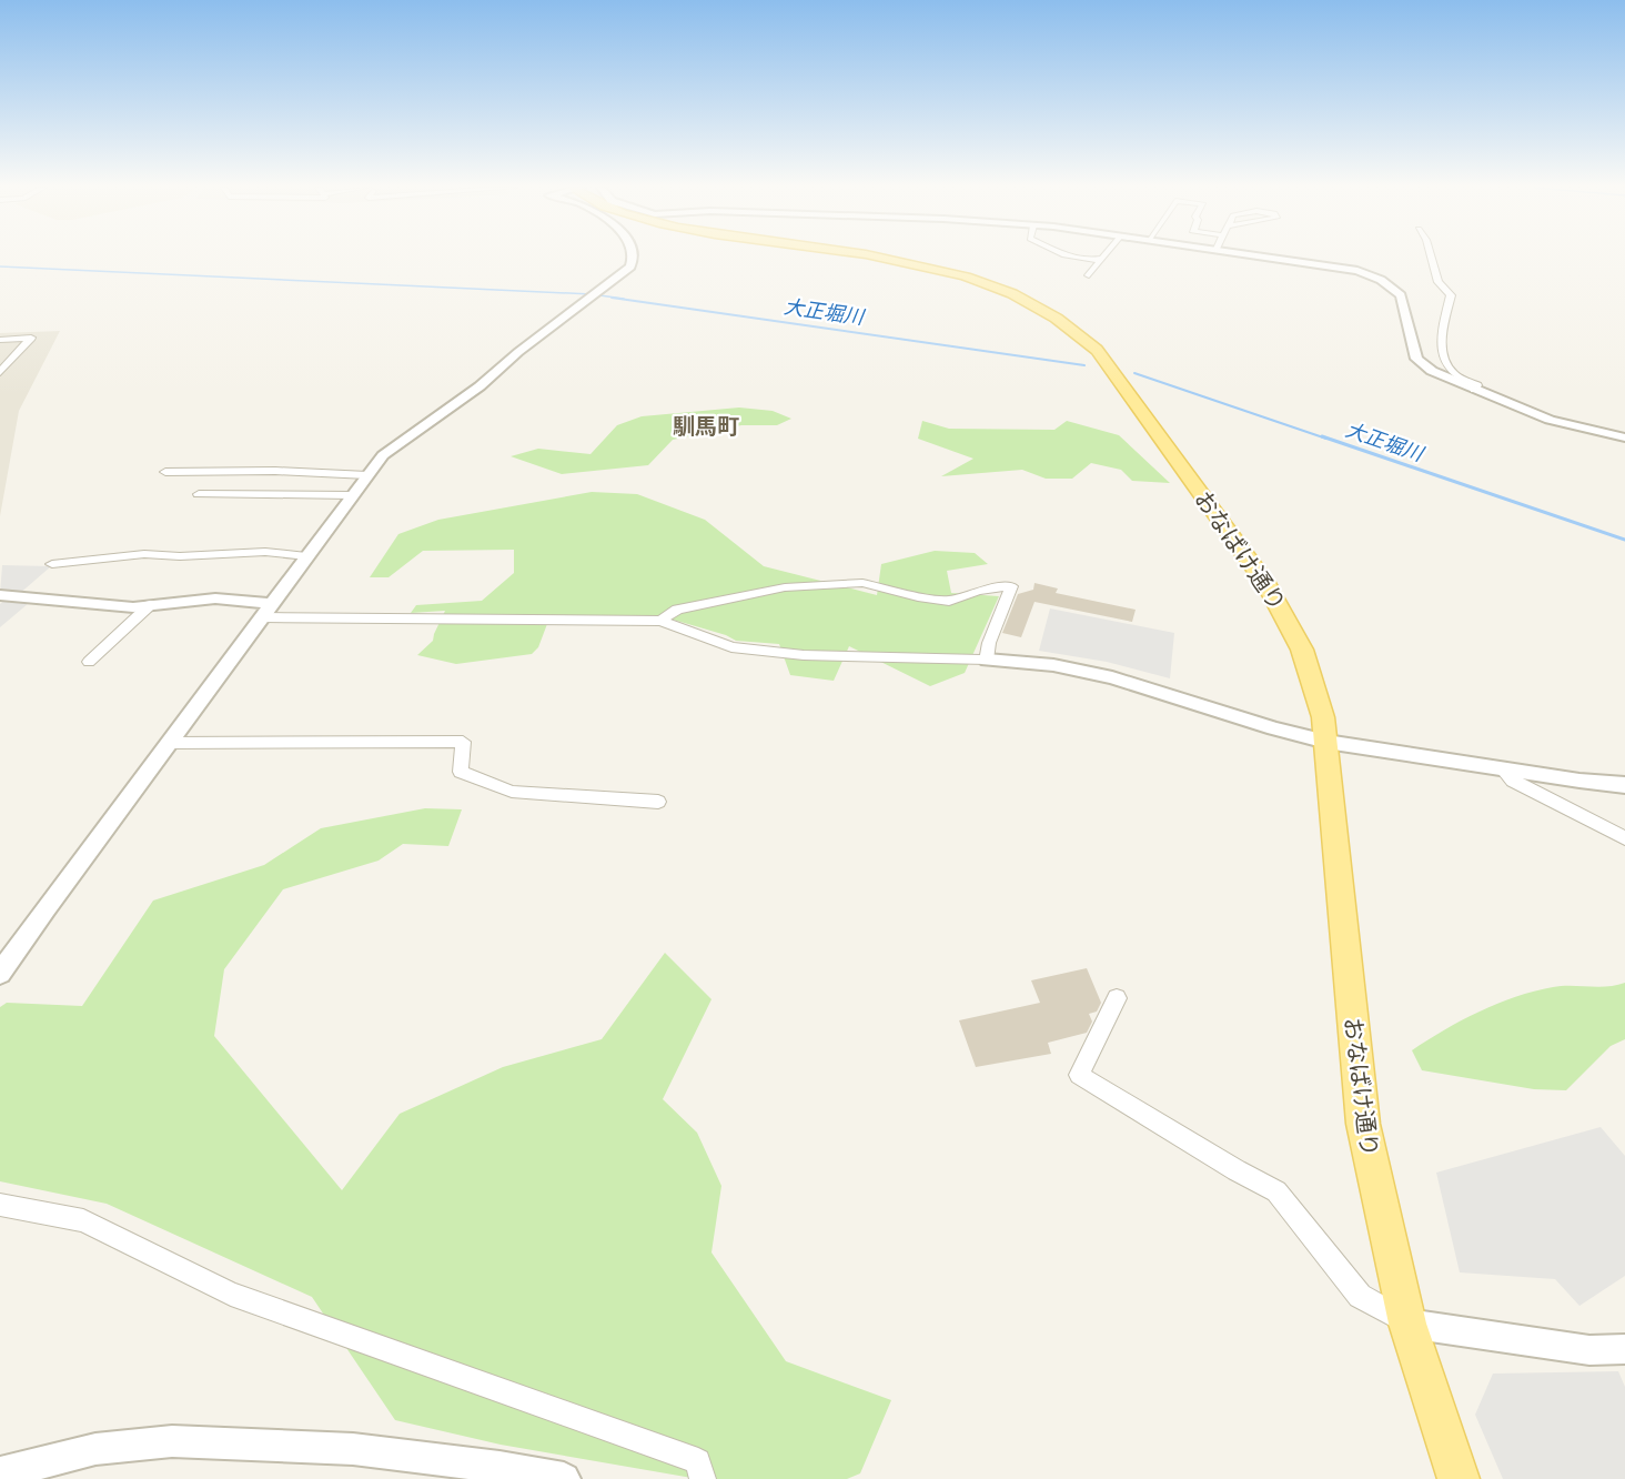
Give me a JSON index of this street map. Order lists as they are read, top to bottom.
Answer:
{
  "streets": {
    "main road": ["おなばけ通り"]
  },
  "districts": ["馴馬町"],
  "water": ["大正堀川"]
}
